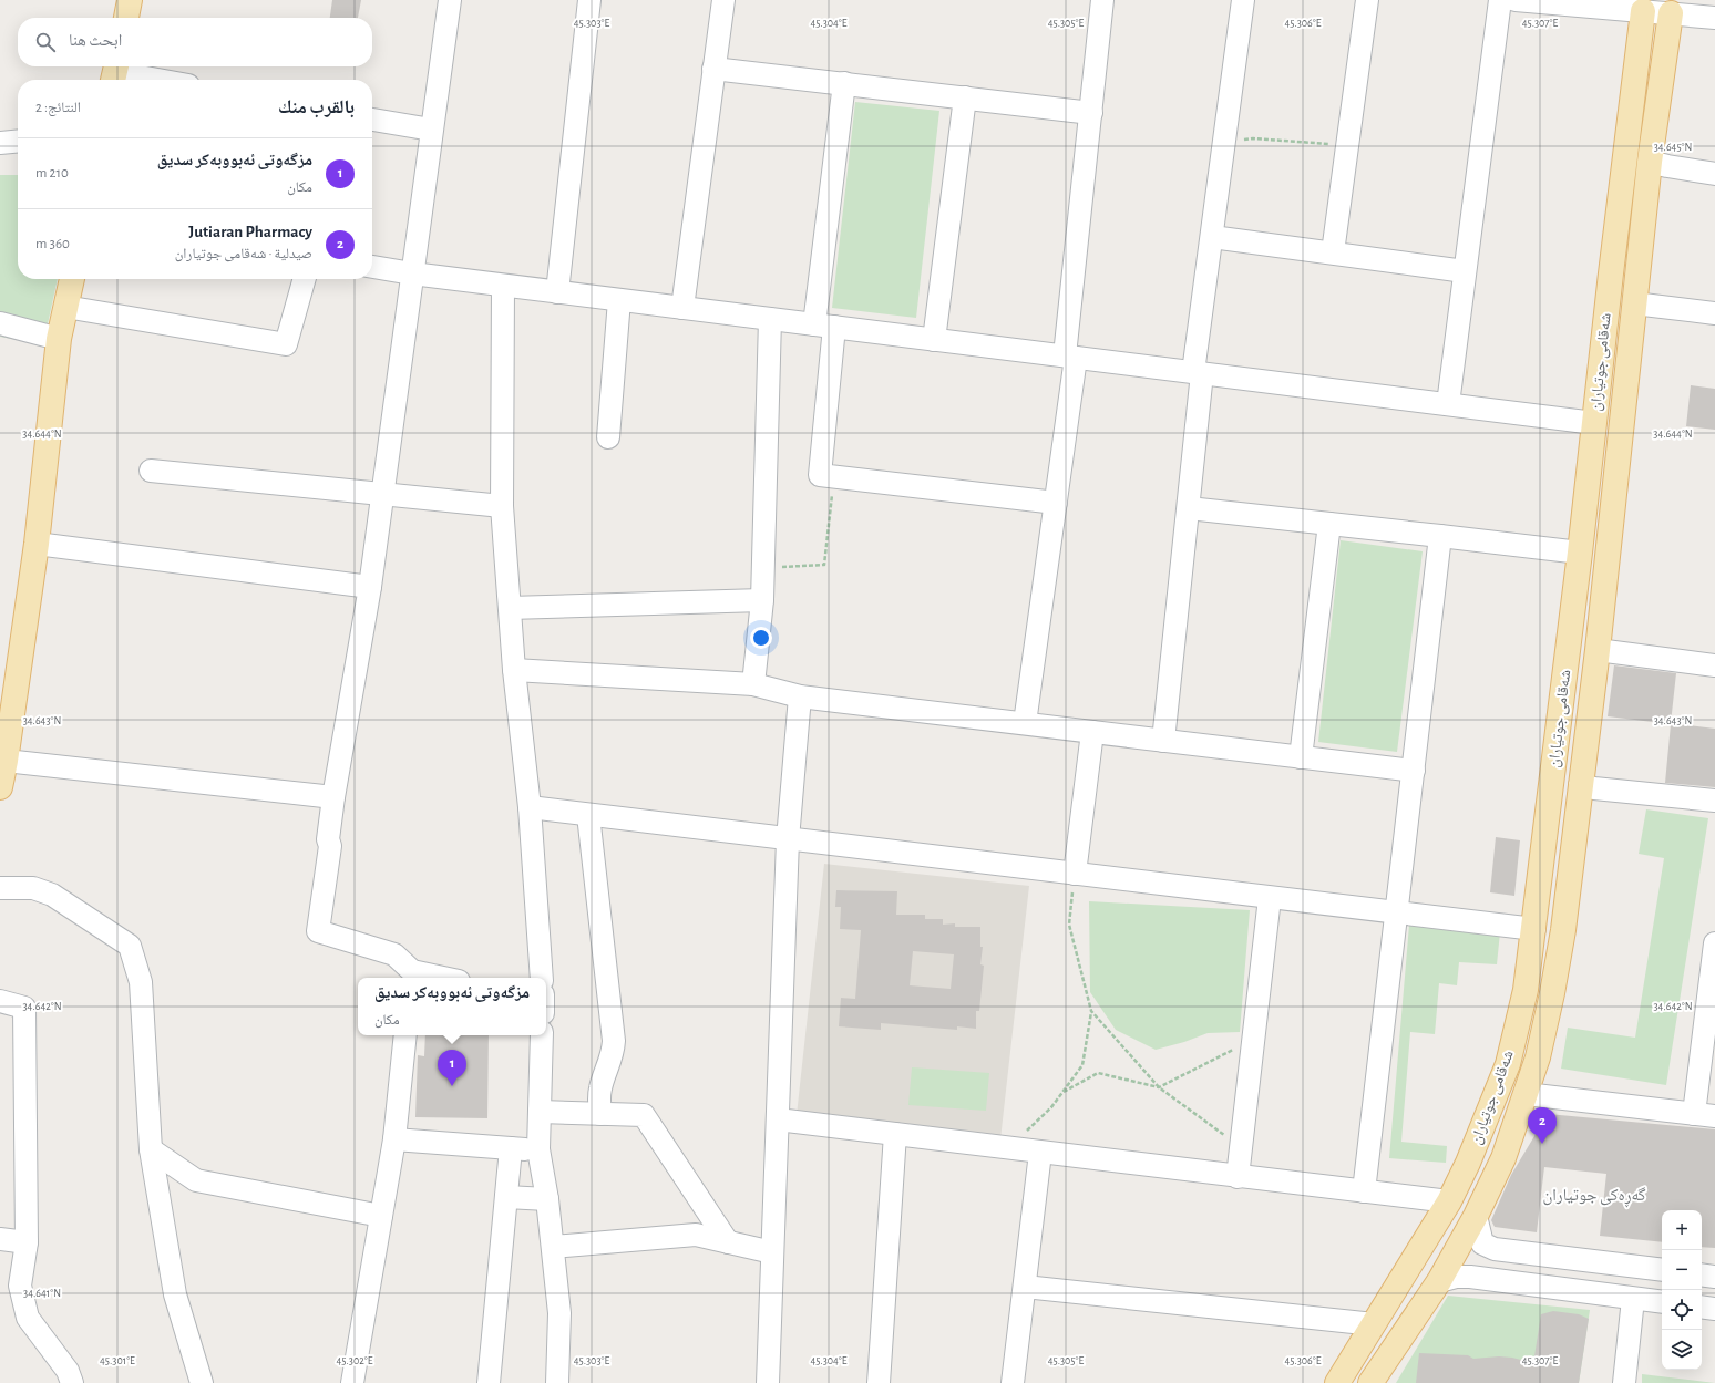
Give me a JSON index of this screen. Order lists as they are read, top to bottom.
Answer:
{
  "streets": {
    "main road": ["شەقامی جوتیاران"]
  },
  "districts": ["گەڕەکی جوتیاران"],
  "page": {
    "search": "ابحث هنا",
    "heading": ["بالقرب منك", "النتائج: 2"],
    "list": [
      {
        "mark": "1",
        "name": "مزگەوتی ئەبووبەکر سدیق",
        "note": "مكان",
        "value": "210 m"
      },
      {
        "mark": "2",
        "name": "Jutiaran Pharmacy",
        "note": "صيدلية · شەقامی جوتیاران",
        "value": "360 m"
      }
    ],
    "popup": ["مزگەوتی ئەبووبەکر سدیق", "مكان"],
    "pins": ["1", "2"],
    "map_buttons": ["+", "−"]
  },
  "coordinates": [
    "45.303°E",
    "45.304°E",
    "45.305°E",
    "45.306°E",
    "45.307°E",
    "34.645°N",
    "34.644°N",
    "34.643°N",
    "34.642°N",
    "34.641°N",
    "45.301°E",
    "45.302°E"
  ]
}
